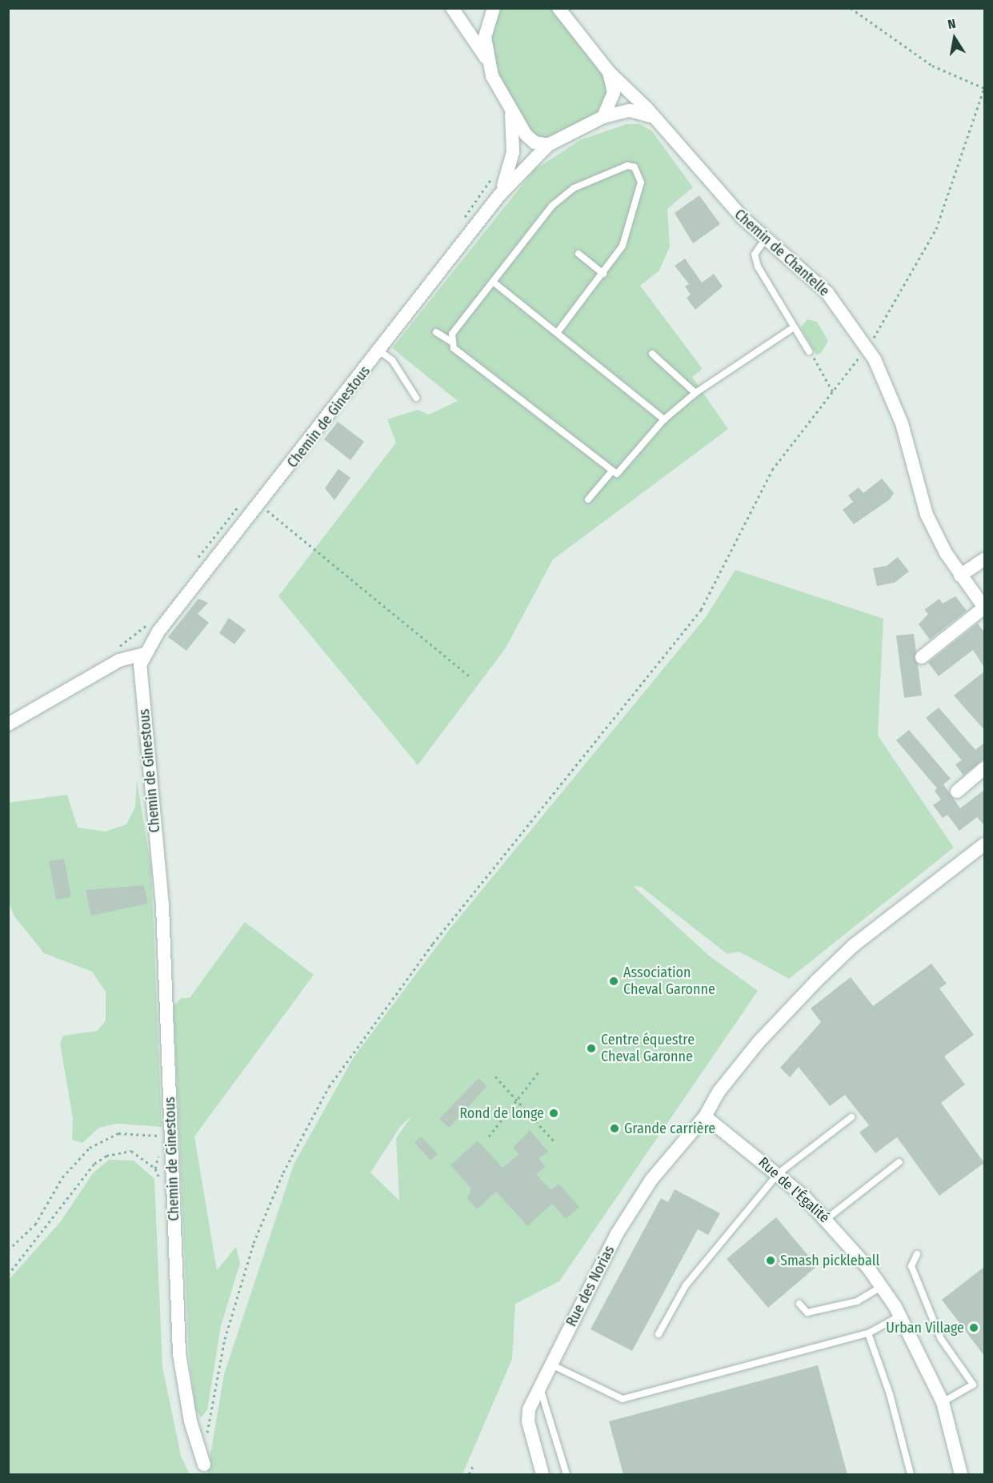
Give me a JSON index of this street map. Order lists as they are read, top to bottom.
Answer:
{
  "streets": {
    "street": [
      "Chemin de Chantelle",
      "Chemin de Ginestous",
      "Rue de l'Égalité",
      "Rue des Norias"
    ]
  },
  "crossings": [
    ["Rue de l'Égalité", "Rue des Norias"]
  ],
  "places": [
    "Association Cheval Garonne",
    "Centre équestre Cheval Garonne",
    "Rond de longe",
    "Grande carrière",
    "Smash pickleball",
    "Urban Village"
  ],
  "north": "top"
}
